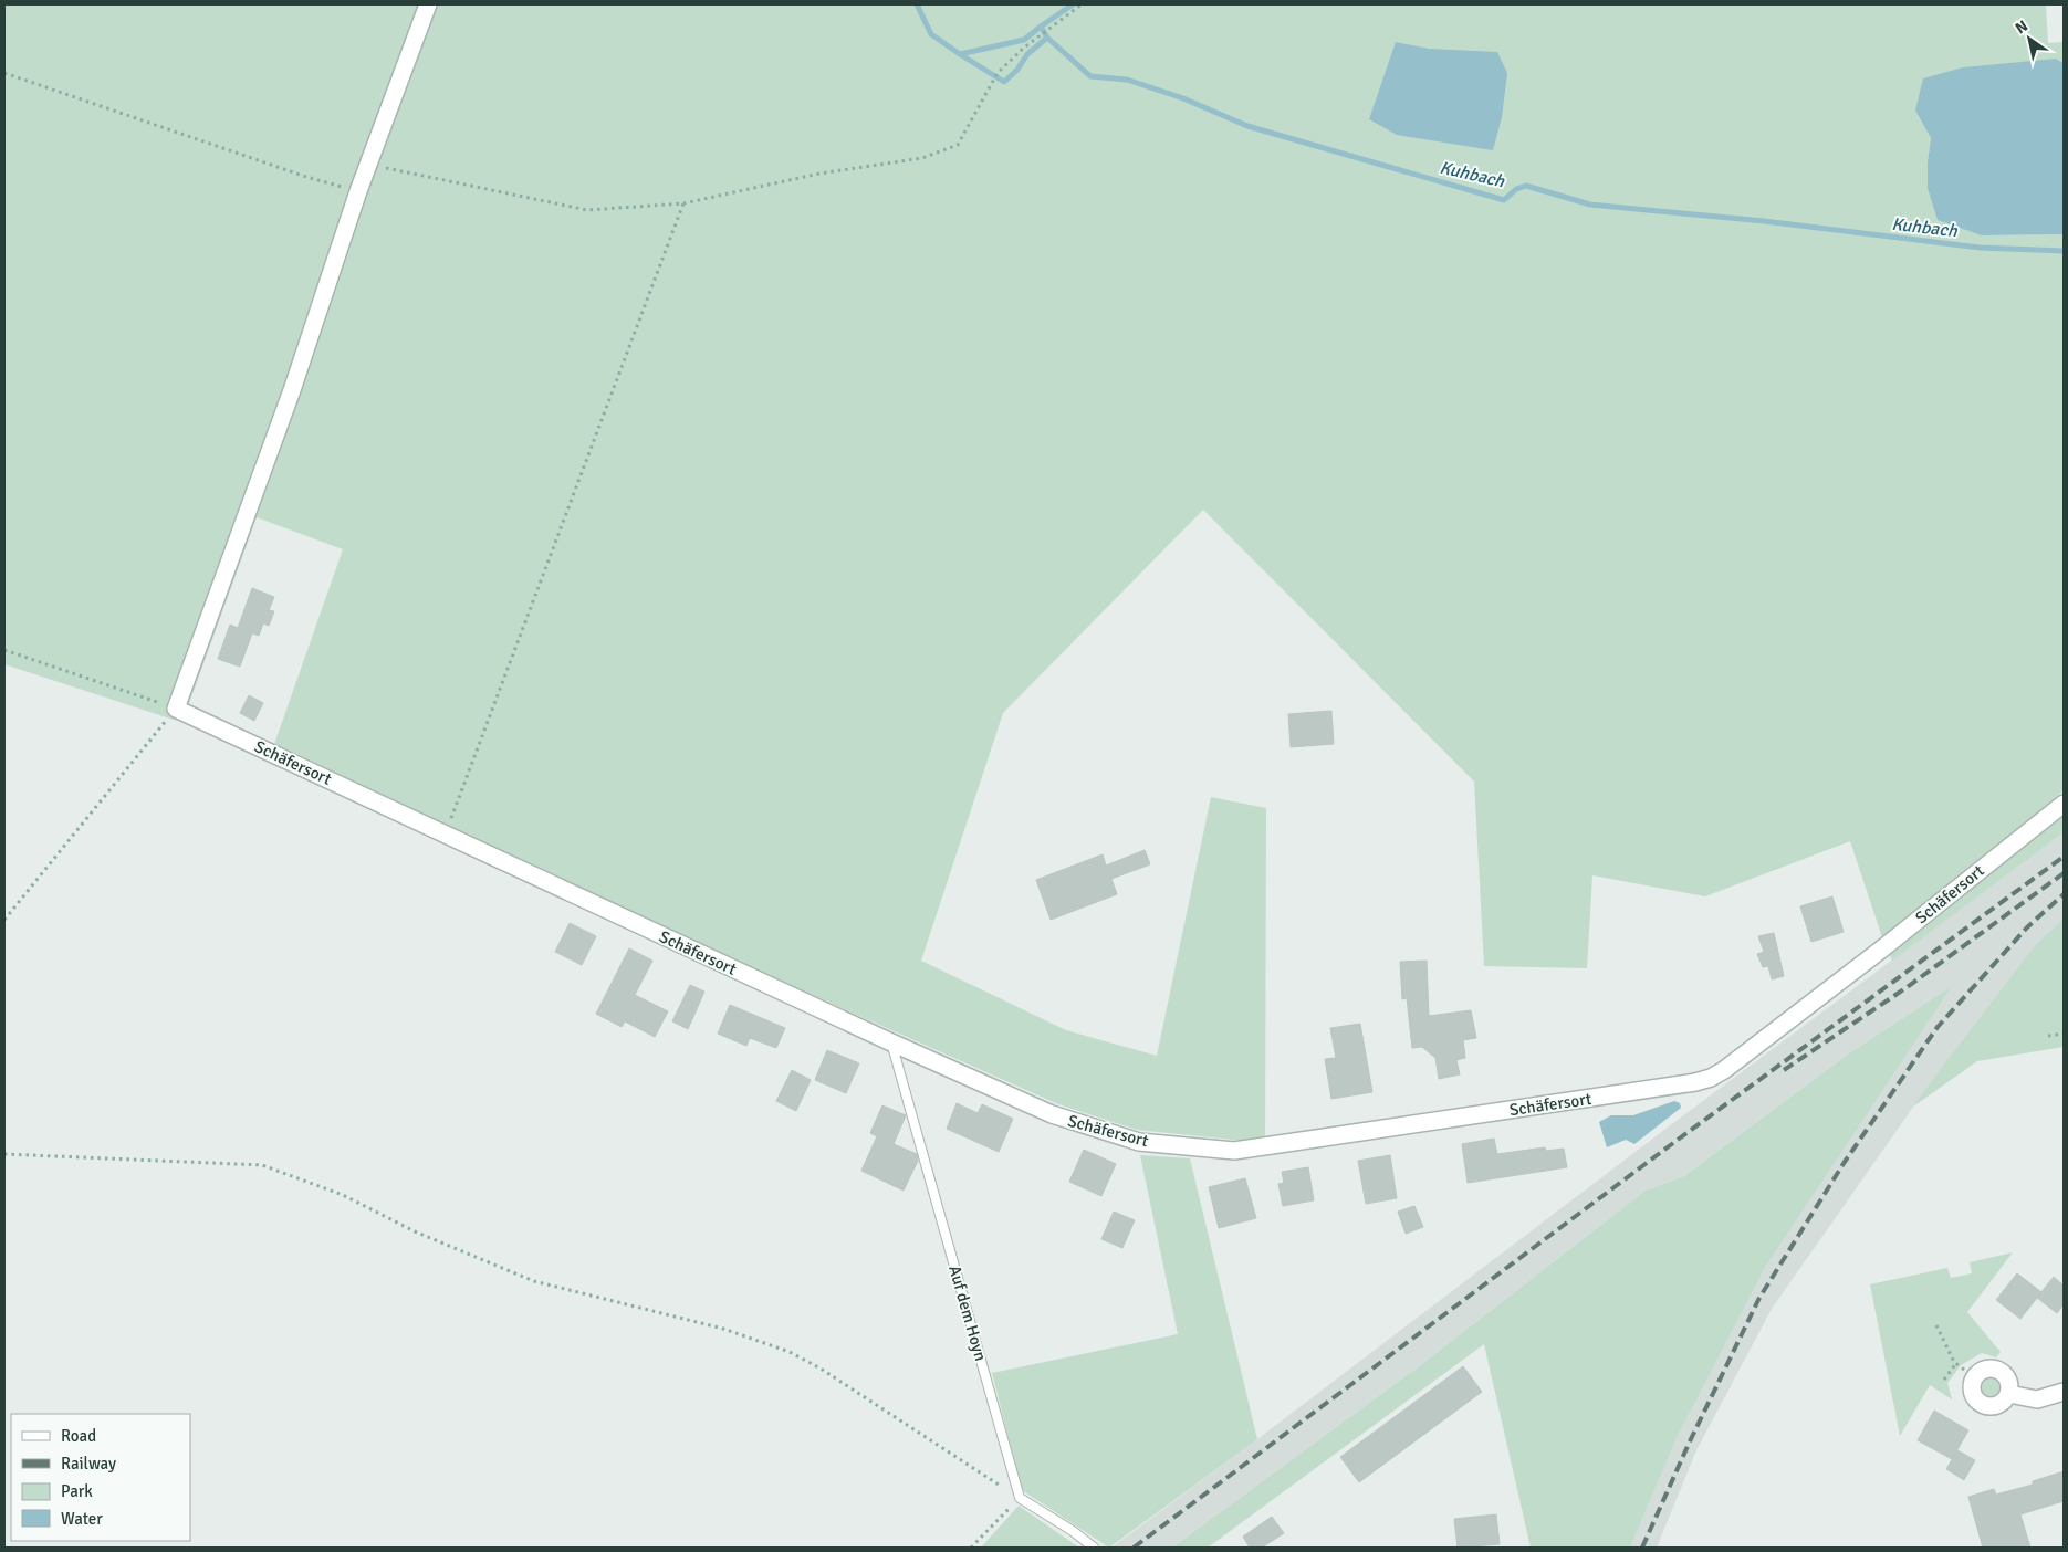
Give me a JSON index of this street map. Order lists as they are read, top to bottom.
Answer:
{
  "streets": {
    "street": ["Schäfersort"],
    "lane": ["Auf dem Hoyn"]
  },
  "crossings": [
    ["Schäfersort", "Auf dem Hoyn"]
  ],
  "water": ["Kuhbach"],
  "legend": [
    "Road",
    "Railway",
    "Park",
    "Water"
  ],
  "north": "top left"
}
